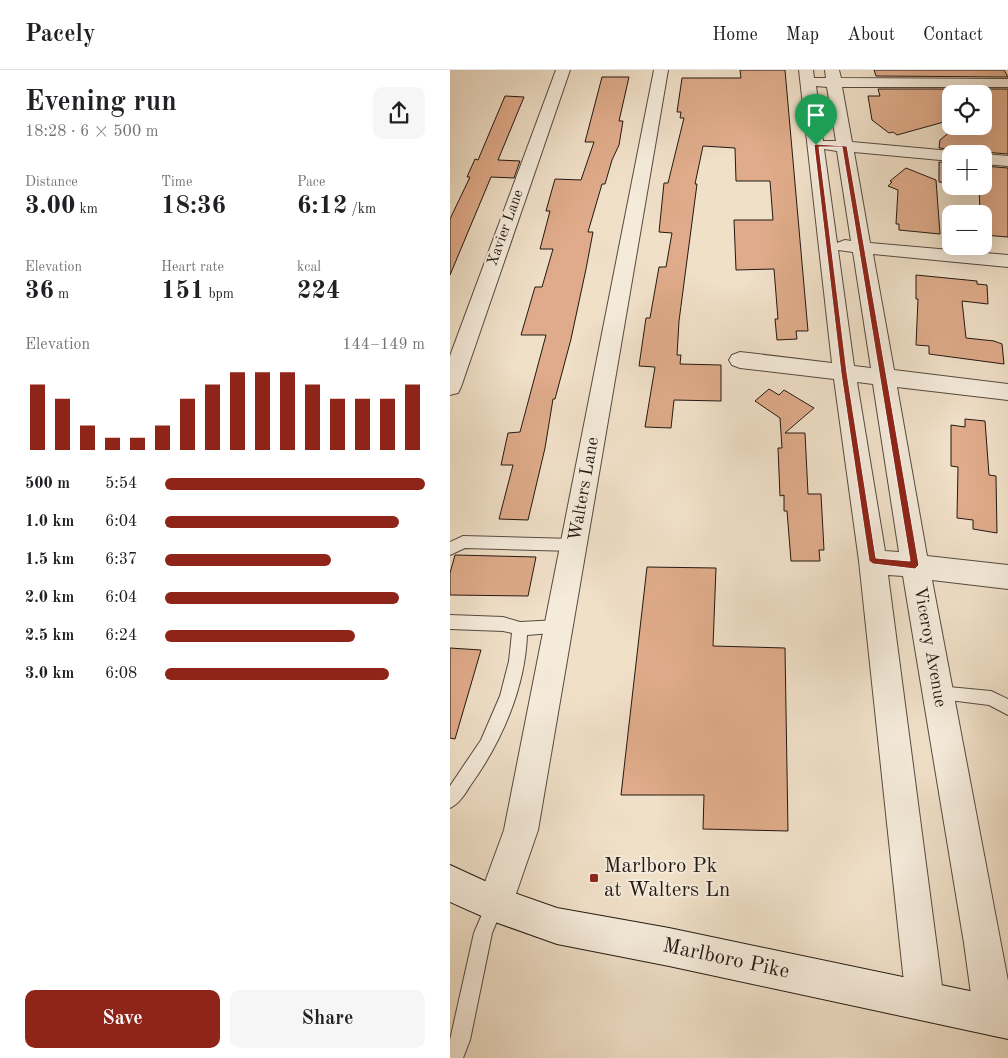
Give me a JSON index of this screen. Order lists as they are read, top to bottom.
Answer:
{
  "streets": {
    "street": [
      "Xavier Lane",
      "Walters Lane",
      "Viceroy Avenue",
      "Marlboro Pike"
    ]
  },
  "crossings": [
    ["Walters Lane", "Marlboro Pike"],
    ["Viceroy Avenue", "Marlboro Pike"]
  ],
  "places": {
    "transit": ["Marlboro Pk at Walters Ln"]
  },
  "page": {
    "header": "Pacely",
    "nav": [
      "Home",
      "Map",
      "About",
      "Contact"
    ],
    "heading": ["Evening run", "18:28 · 6 × 500 m"],
    "map_buttons": ["+", "−"],
    "stats": [
      ["Distance", "3.00 km"],
      ["Time", "18:36"],
      ["Pace", "6:12 /km"],
      ["Elevation", "36 m"],
      ["Heart rate", "151 bpm"],
      ["kcal", "224"]
    ],
    "chart": ["Elevation", "144–149 m"],
    "list": [
      {
        "name": "500 m",
        "note": "5:54"
      },
      {
        "name": "1.0 km",
        "note": "6:04"
      },
      {
        "name": "1.5 km",
        "note": "6:37"
      },
      {
        "name": "2.0 km",
        "note": "6:04"
      },
      {
        "name": "2.5 km",
        "note": "6:24"
      },
      {
        "name": "3.0 km",
        "note": "6:08"
      }
    ],
    "buttons": ["Save", "Share"]
  }
}
